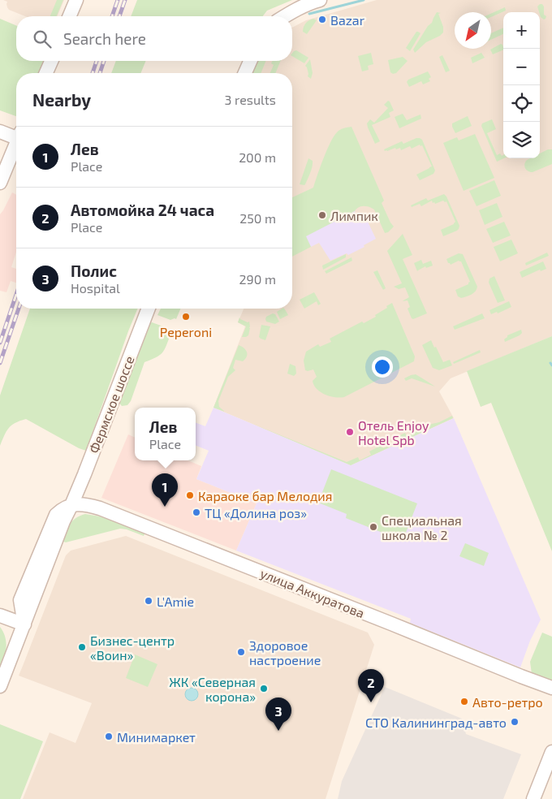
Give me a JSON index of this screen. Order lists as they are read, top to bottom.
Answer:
{
  "streets": {
    "street": ["Фермское шоссе", "улица Аккуратова"]
  },
  "crossings": [
    ["Фермское шоссе", "улица Аккуратова"]
  ],
  "places": [
    "Bazar",
    "Лимпик",
    "Peperoni",
    "Отель Enjoy Hotel Spb",
    "Караоке бар Мелодия",
    "ТЦ «Долина роз»",
    "Специальная школа № 2",
    "L'Amie",
    "Бизнес-центр «Воин»",
    "Здоровое настроение",
    "ЖК «Северная корона»",
    "Авто-ретро",
    "СТО Калининград-авто",
    "Минимаркет"
  ],
  "north": "bottom left",
  "page": {
    "map_buttons": ["+", "−"],
    "search": "Search here",
    "heading": ["Nearby", "3 results"],
    "list": [
      {
        "mark": "1",
        "name": "Лев",
        "note": "Place",
        "value": "200 m"
      },
      {
        "mark": "2",
        "name": "Автомойка 24 часа",
        "note": "Place",
        "value": "250 m"
      },
      {
        "mark": "3",
        "name": "Полис",
        "note": "Hospital",
        "value": "290 m"
      }
    ],
    "popup": ["Лев", "Place"],
    "pins": ["1", "2", "3"]
  }
}
